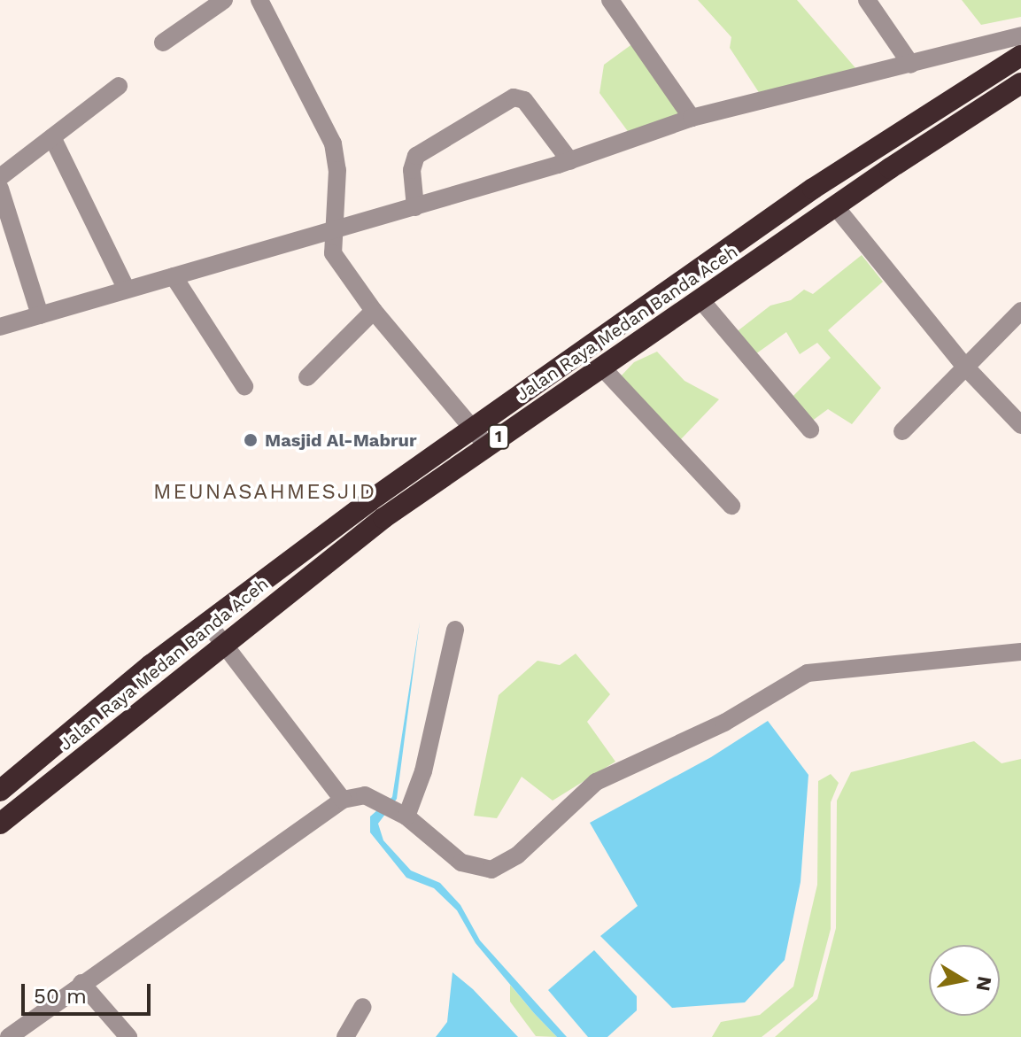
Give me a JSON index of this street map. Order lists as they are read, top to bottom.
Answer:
{
  "streets": {
    "highway": ["Jalan Raya Medan Banda Aceh", "1"]
  },
  "districts": ["MEUNASAHMESJID"],
  "places": ["Masjid Al-Mabrur"],
  "scale_bar": "50 m",
  "north": "right"
}
